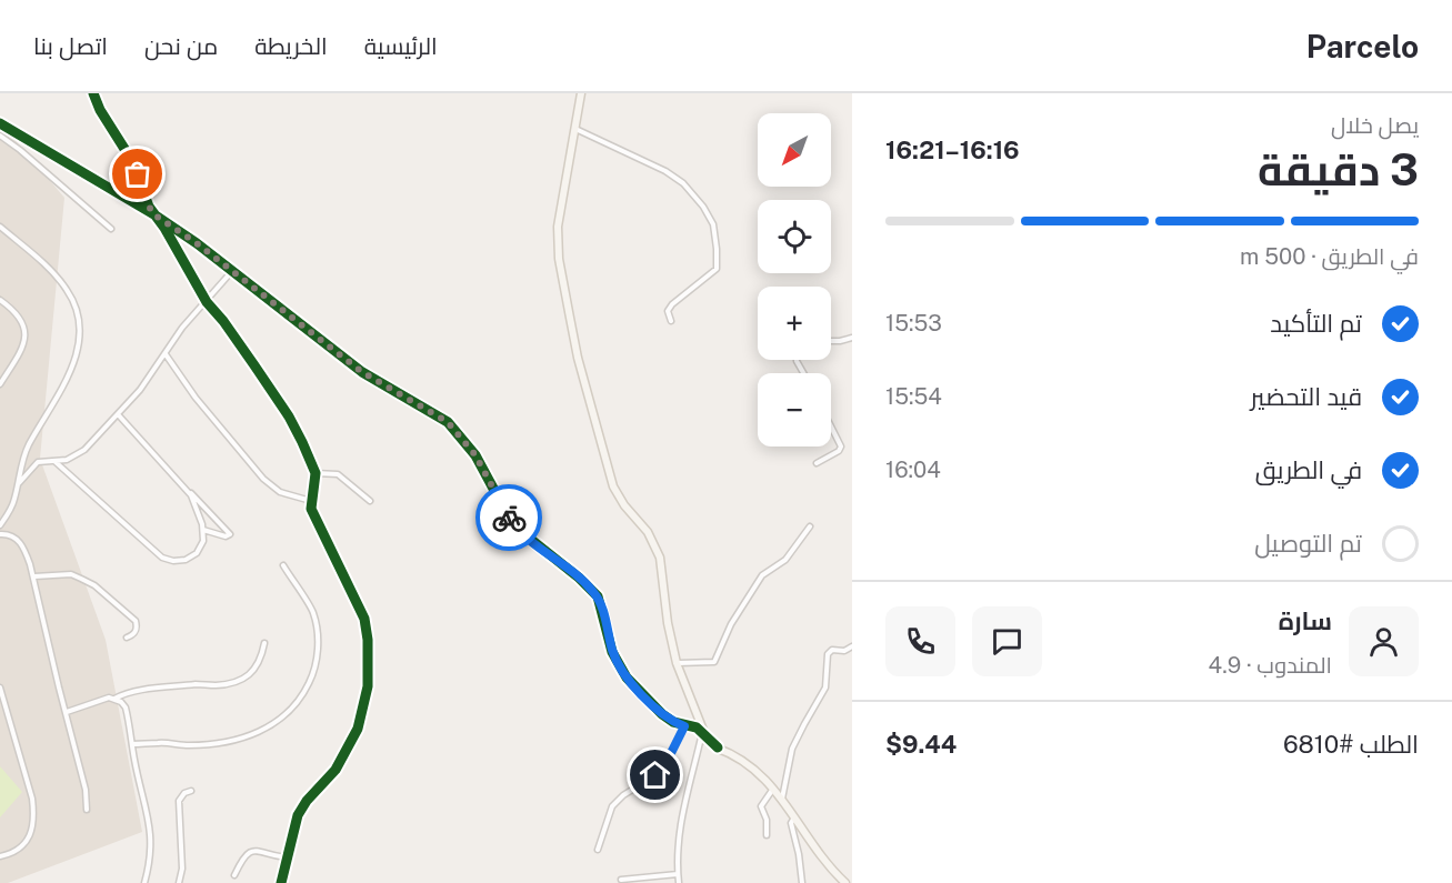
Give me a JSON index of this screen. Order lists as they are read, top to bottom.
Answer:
{
  "north": "bottom left",
  "page": {
    "header": "Parcelo",
    "nav": [
      "الرئيسية",
      "الخريطة",
      "من نحن",
      "اتصل بنا"
    ],
    "heading": ["3 دقيقة", "يصل خلال", "16:16–16:21"],
    "panel": [
      "سارة",
      "المندوب · 4.9",
      "الطلب #6810",
      "$9.44"
    ],
    "map_buttons": ["+", "−"],
    "bar": "في الطريق · 500 m",
    "list": [
      ["تم التأكيد", "15:53"],
      ["قيد التحضير", "15:54"],
      ["في الطريق", "16:04"],
      "تم التوصيل"
    ]
  }
}
